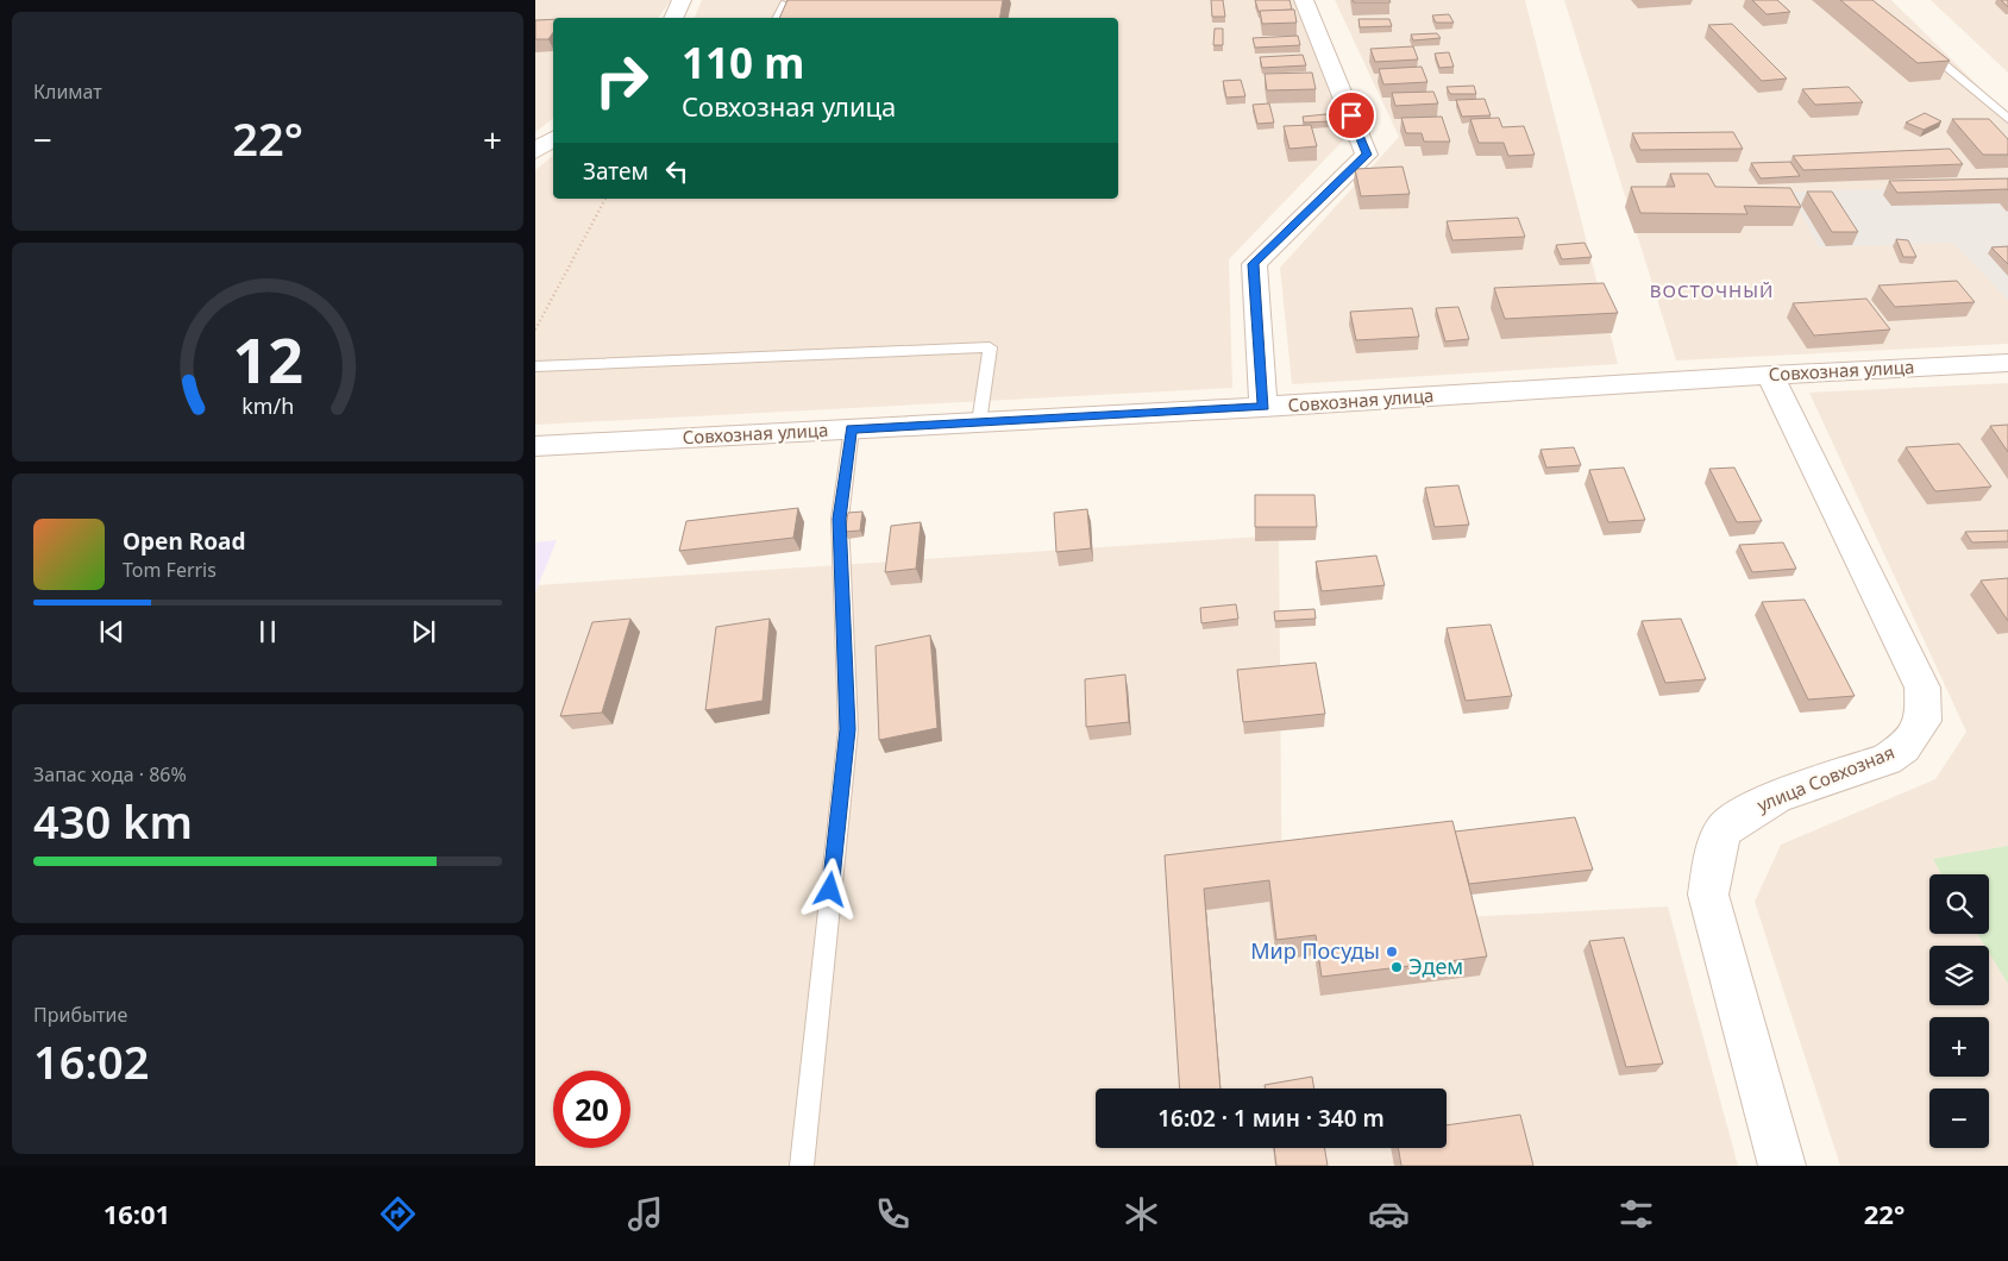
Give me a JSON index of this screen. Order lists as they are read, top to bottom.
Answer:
{
  "streets": {
    "street": ["Совхозная улица", "улица Совхозная"]
  },
  "crossings": [
    ["Совхозная улица", "улица Совхозная"]
  ],
  "districts": ["ВОСТОЧНЫЙ"],
  "places": ["Мир Посуды", "Эдем"],
  "page": {
    "tile": [
      "Климат",
      ["Запас хода · 86%", "430 km"],
      ["Прибытие", "16:02"]
    ],
    "turn": ["110 m", "Совхозная улица"],
    "heat": ["−", "22°", "+"],
    "then": "Затем",
    "song": ["Open Road", "Tom Ferris"],
    "map_buttons": ["+", "−"],
    "limit": "20",
    "trip": "16:02 · 1 мин · 340 m",
    "tabs": ["16:01", "22°"],
    "gauge": ["12", "km/h"]
  }
}
